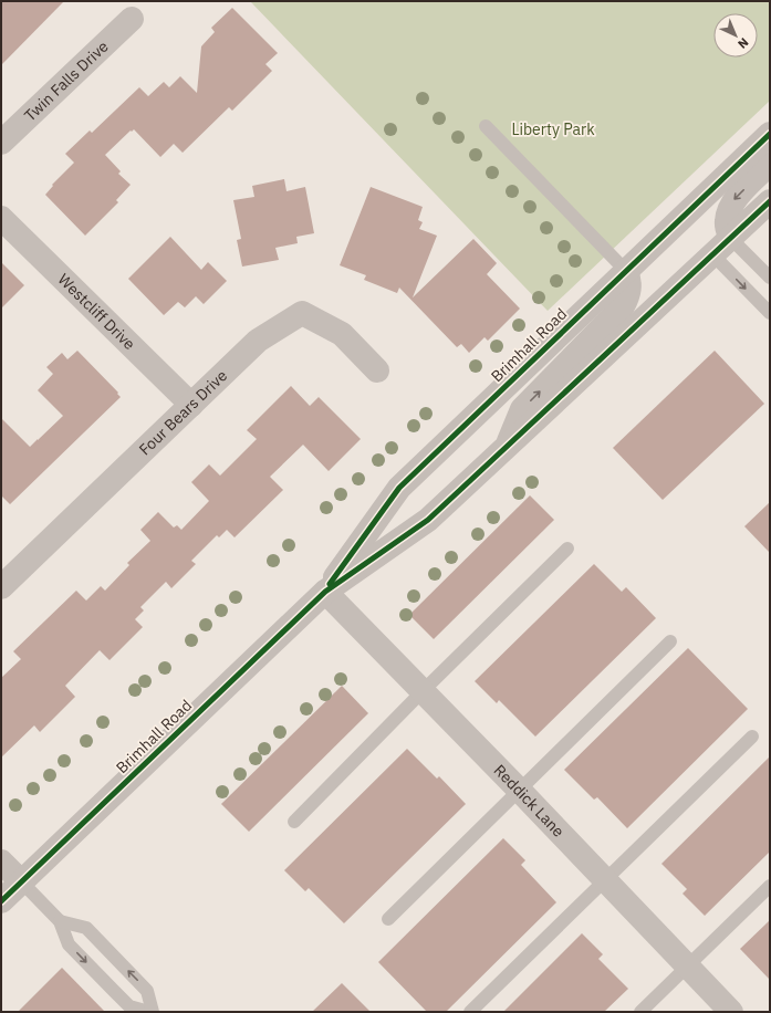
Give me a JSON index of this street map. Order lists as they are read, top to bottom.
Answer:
{
  "streets": {
    "street": [
      "Twin Falls Drive",
      "Westcliff Drive",
      "Brimhall Road",
      "Four Bears Drive",
      "Reddick Lane"
    ]
  },
  "crossings": [
    ["Westcliff Drive", "Four Bears Drive"],
    ["Brimhall Road", "Reddick Lane"]
  ],
  "parks": ["Liberty Park"],
  "north": "bottom right"
}
